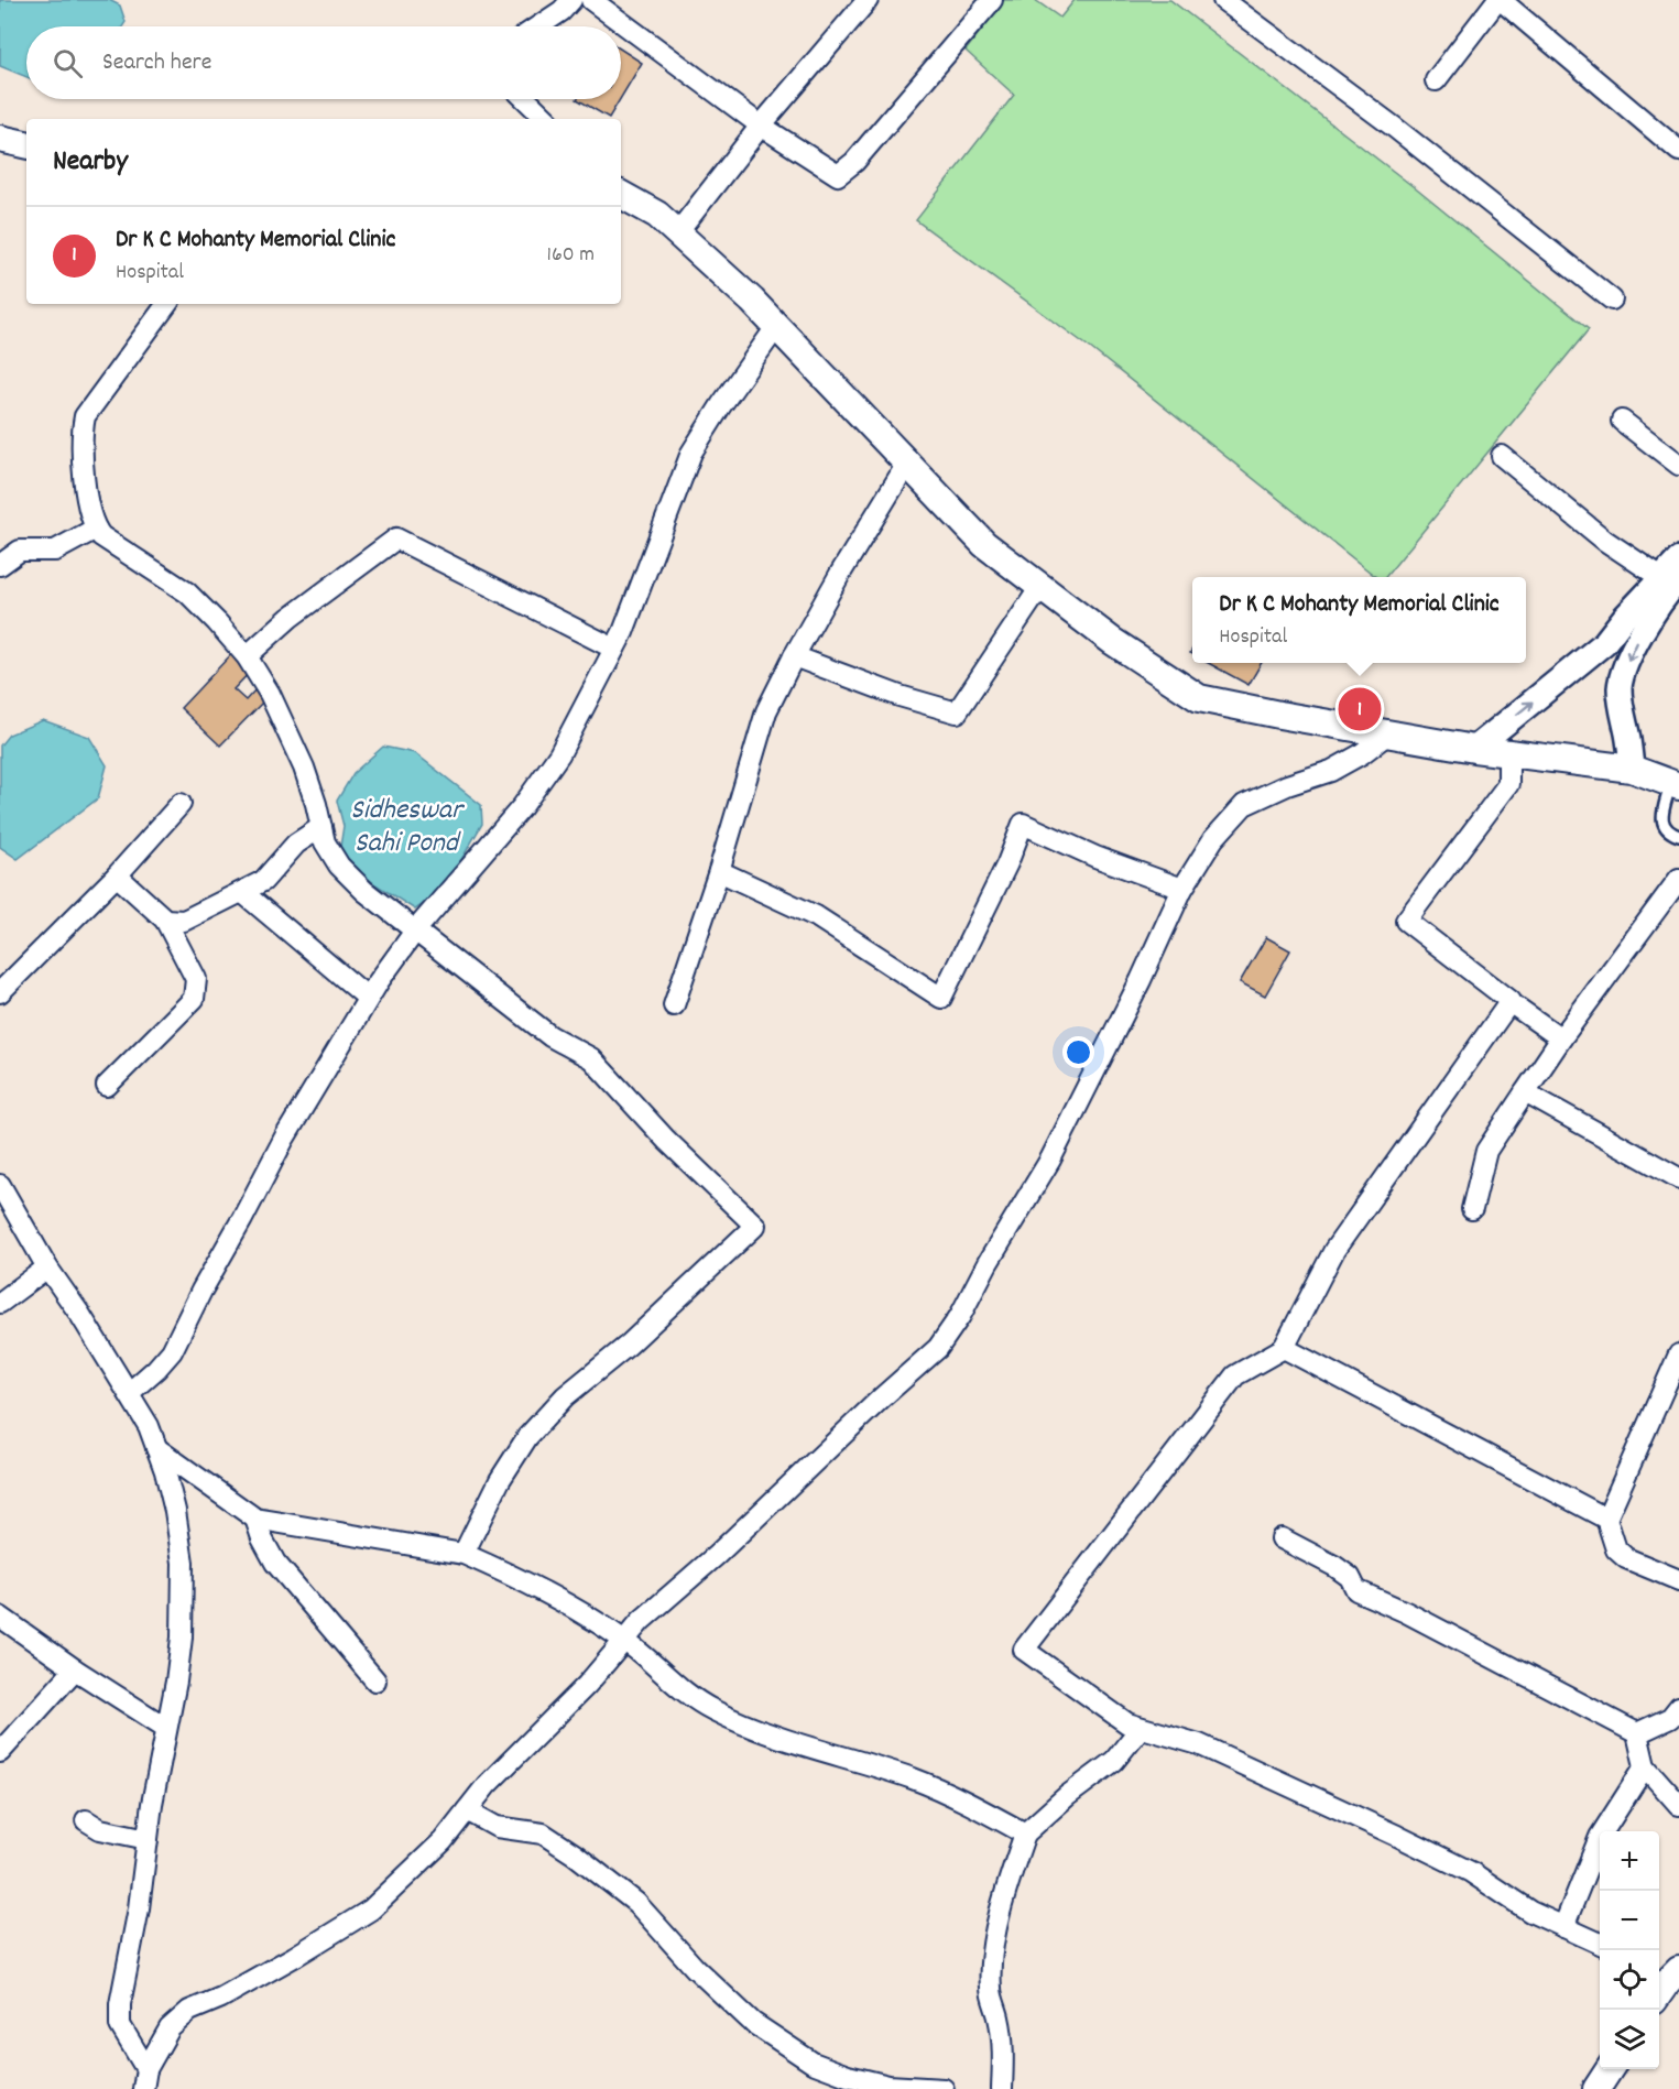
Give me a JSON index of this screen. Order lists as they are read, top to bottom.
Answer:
{
  "water": ["Sidheswar Sahi Pond"],
  "page": {
    "search": "Search here",
    "heading": "Nearby",
    "list": [
      {
        "mark": "1",
        "name": "Dr K C Mohanty Memorial Clinic",
        "note": "Hospital",
        "value": "160 m"
      }
    ],
    "popup": ["Dr K C Mohanty Memorial Clinic", "Hospital"],
    "pins": "1",
    "map_buttons": ["+", "−"]
  }
}
